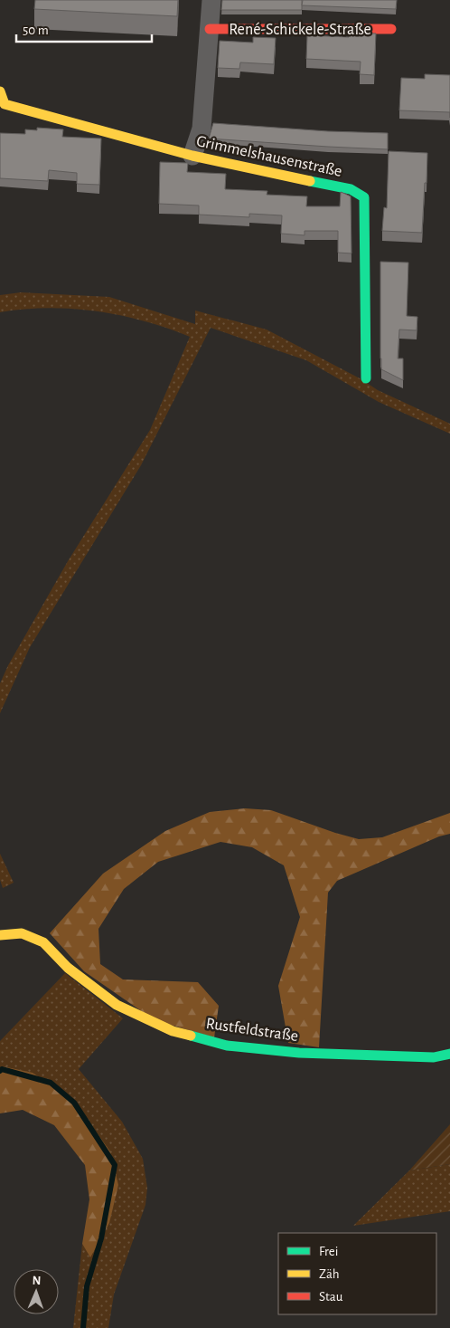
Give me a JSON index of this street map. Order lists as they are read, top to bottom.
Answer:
{
  "streets": {
    "street": ["René-Schickele-Straße", "Grimmelshausenstraße", "Rustfeldstraße"]
  },
  "crossings": [
    ["René-Schickele-Straße", "Grimmelshausenstraße"]
  ],
  "legend": ["Frei", "Zäh", "Stau"],
  "scale_bar": "50 m",
  "north": "top"
}
